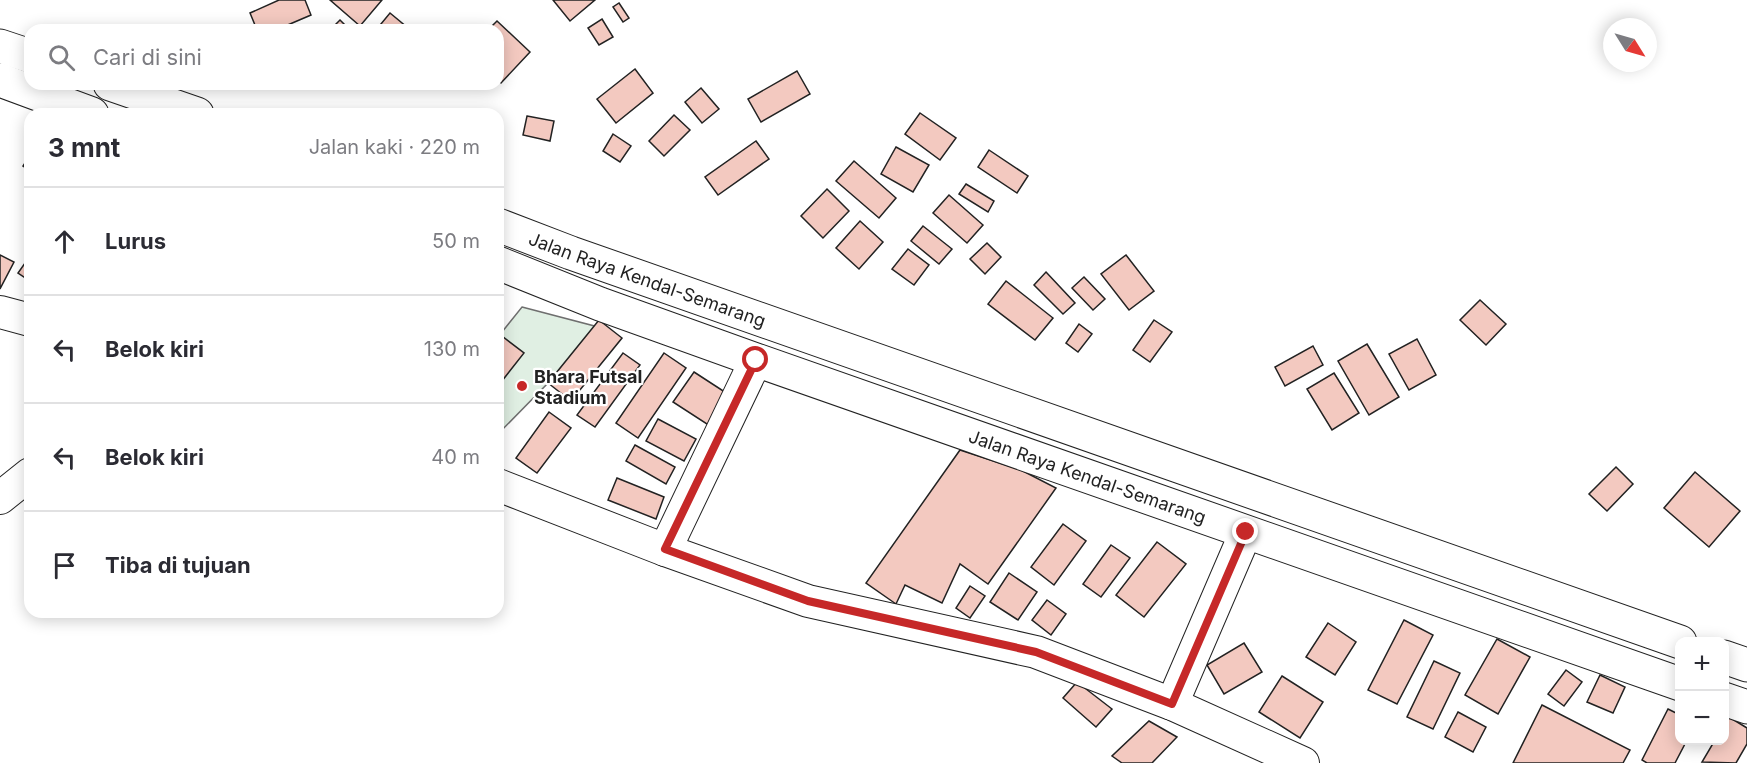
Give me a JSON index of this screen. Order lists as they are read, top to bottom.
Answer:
{
  "streets": {
    "highway": ["Jalan Raya Kendal-Semarang"]
  },
  "places": ["Bhara Futsal Stadium"],
  "north": "bottom right",
  "page": {
    "search": "Cari di sini",
    "heading": ["3 mnt", "Jalan kaki · 220 m"],
    "list": [
      ["Lurus", "50 m"],
      ["Belok kiri", "130 m"],
      ["Belok kiri", "40 m"],
      "Tiba di tujuan"
    ],
    "map_buttons": ["+", "−"]
  }
}
